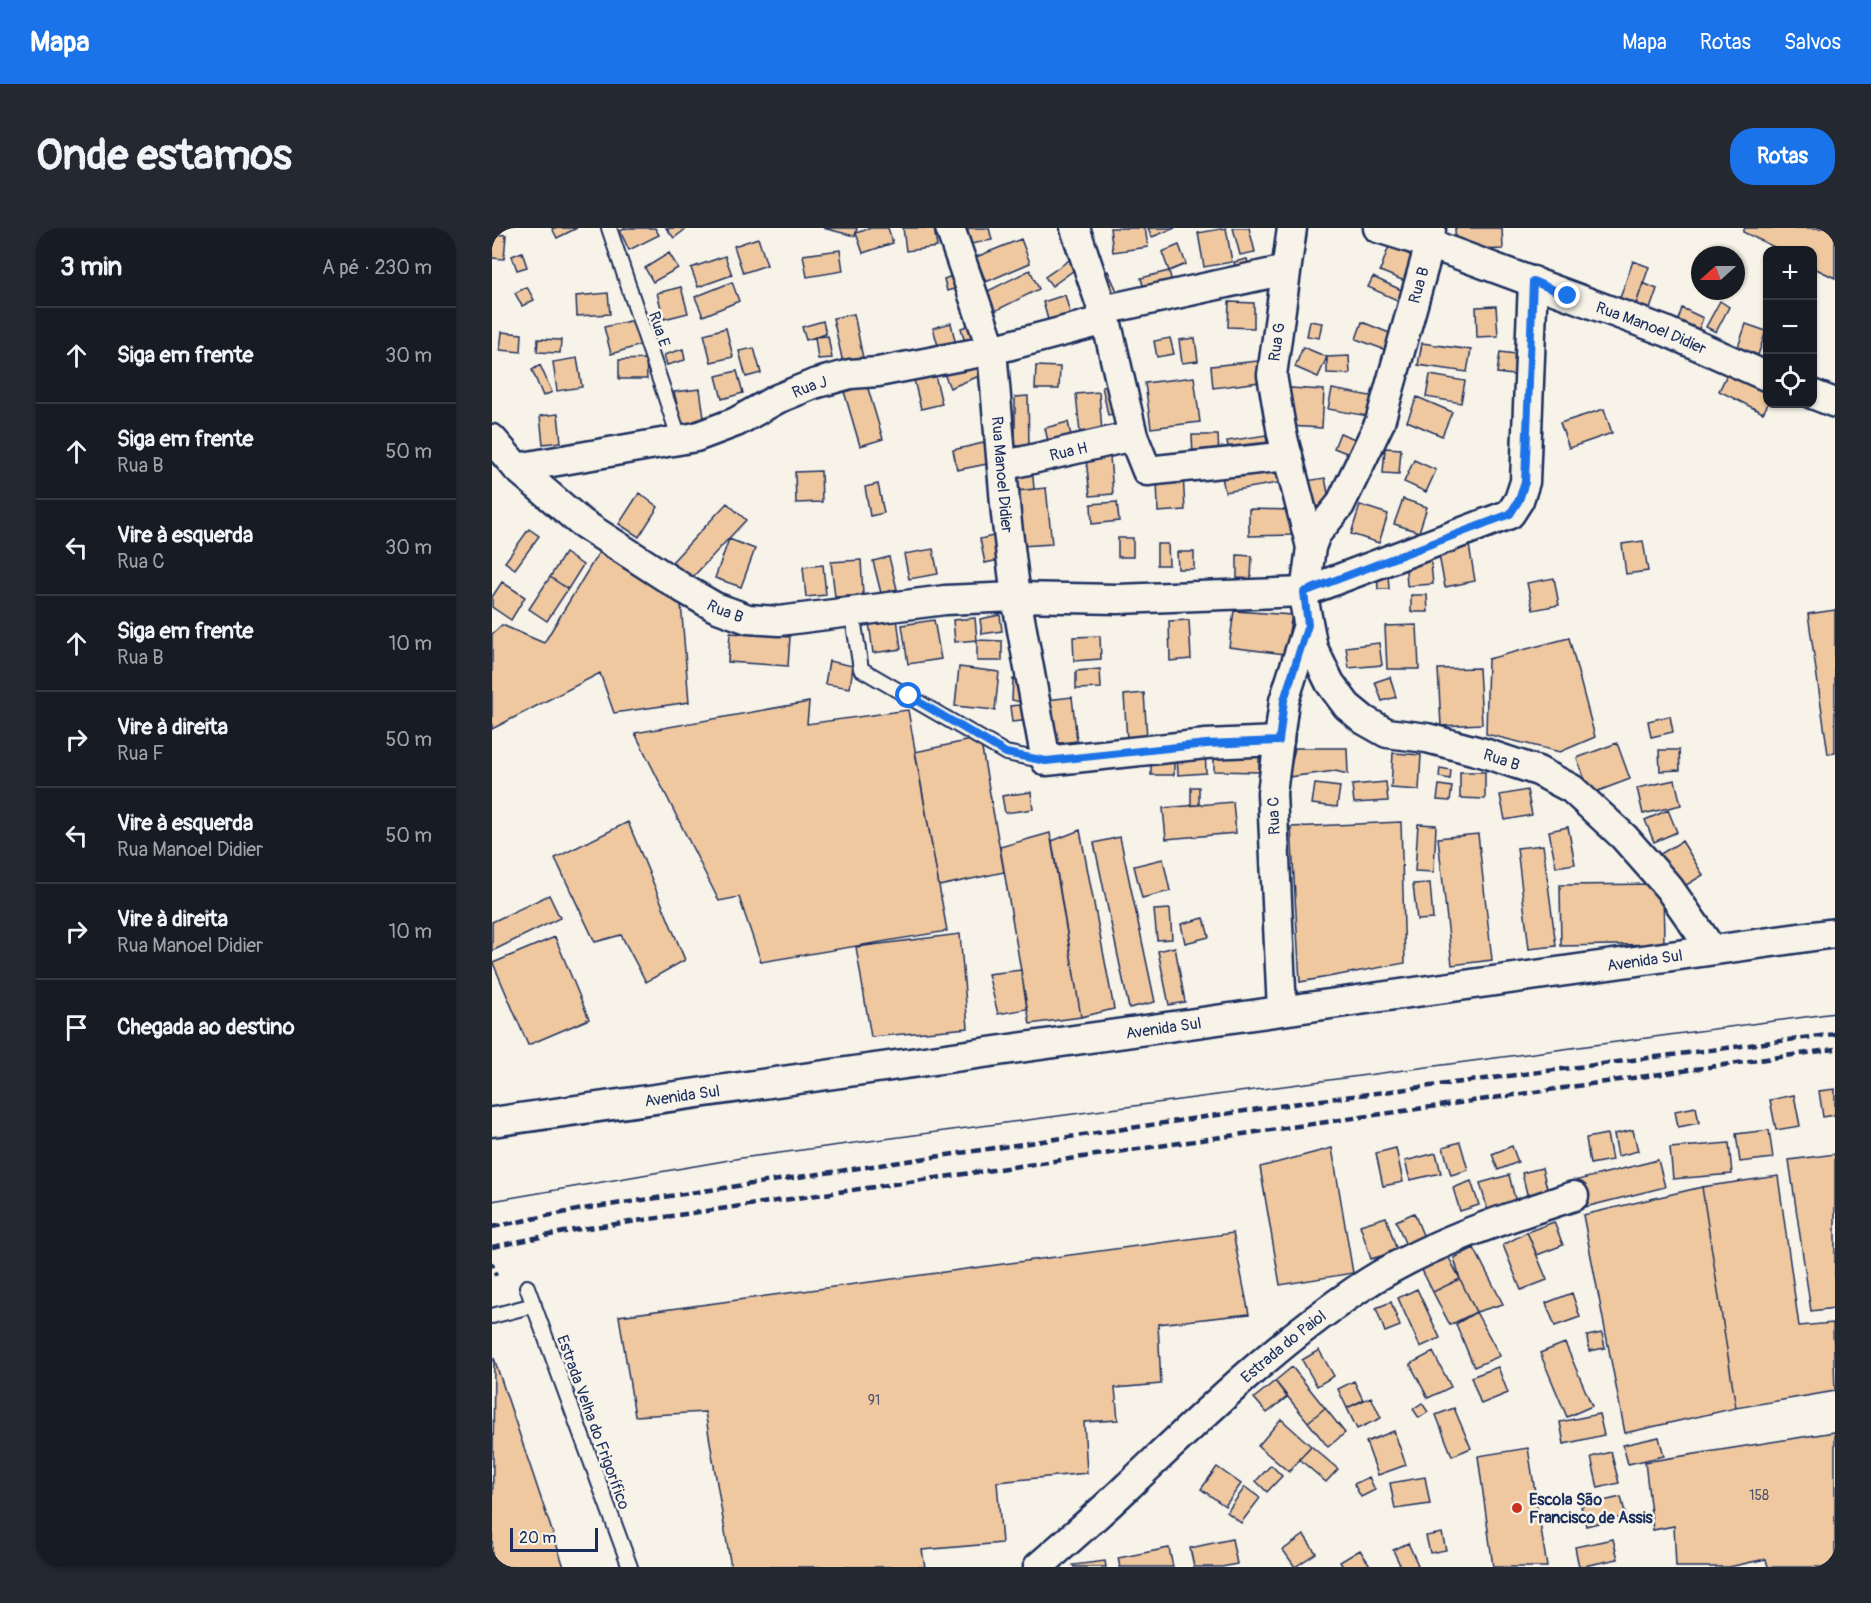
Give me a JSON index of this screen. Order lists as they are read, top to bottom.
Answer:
{
  "streets": {
    "street": [
      "Rua B",
      "Rua Manoel Didier",
      "Rua G",
      "Rua J",
      "Rua H",
      "Rua C",
      "Avenida Sul",
      "Estrada do Paiol"
    ],
    "lane": ["Rua E", "Estrada Velha do Frigorífico"]
  },
  "crossings": [
    ["Rua B", "Rua Manoel Didier"],
    ["Rua B", "Rua G"],
    ["Rua B", "Rua J"],
    ["Rua B", "Rua C"],
    ["Rua B", "Avenida Sul"],
    ["Rua Manoel Didier", "Rua J"],
    ["Rua Manoel Didier", "Rua H"],
    ["Rua E", "Rua J"],
    ["Rua G", "Rua J"],
    ["Rua C", "Avenida Sul"]
  ],
  "places": ["Escola São Francisco de Assis"],
  "house_numbers": ["91", "158"],
  "scale_bar": "20 m",
  "north": "left",
  "page": {
    "header": "Mapa",
    "nav": ["Mapa", "Rotas", "Salvos"],
    "buttons": "Rotas",
    "title": "Onde estamos",
    "heading": ["3 min", "A pé · 230 m"],
    "map_buttons": ["+", "−"],
    "list": [
      ["Siga em frente", "30 m"],
      ["Siga em frente", "Rua B", "50 m"],
      ["Vire à esquerda", "Rua C", "30 m"],
      ["Siga em frente", "Rua B", "10 m"],
      ["Vire à direita", "Rua F", "50 m"],
      ["Vire à esquerda", "Rua Manoel Didier", "50 m"],
      ["Vire à direita", "Rua Manoel Didier", "10 m"],
      "Chegada ao destino"
    ],
    "scale": "20 m"
  }
}
